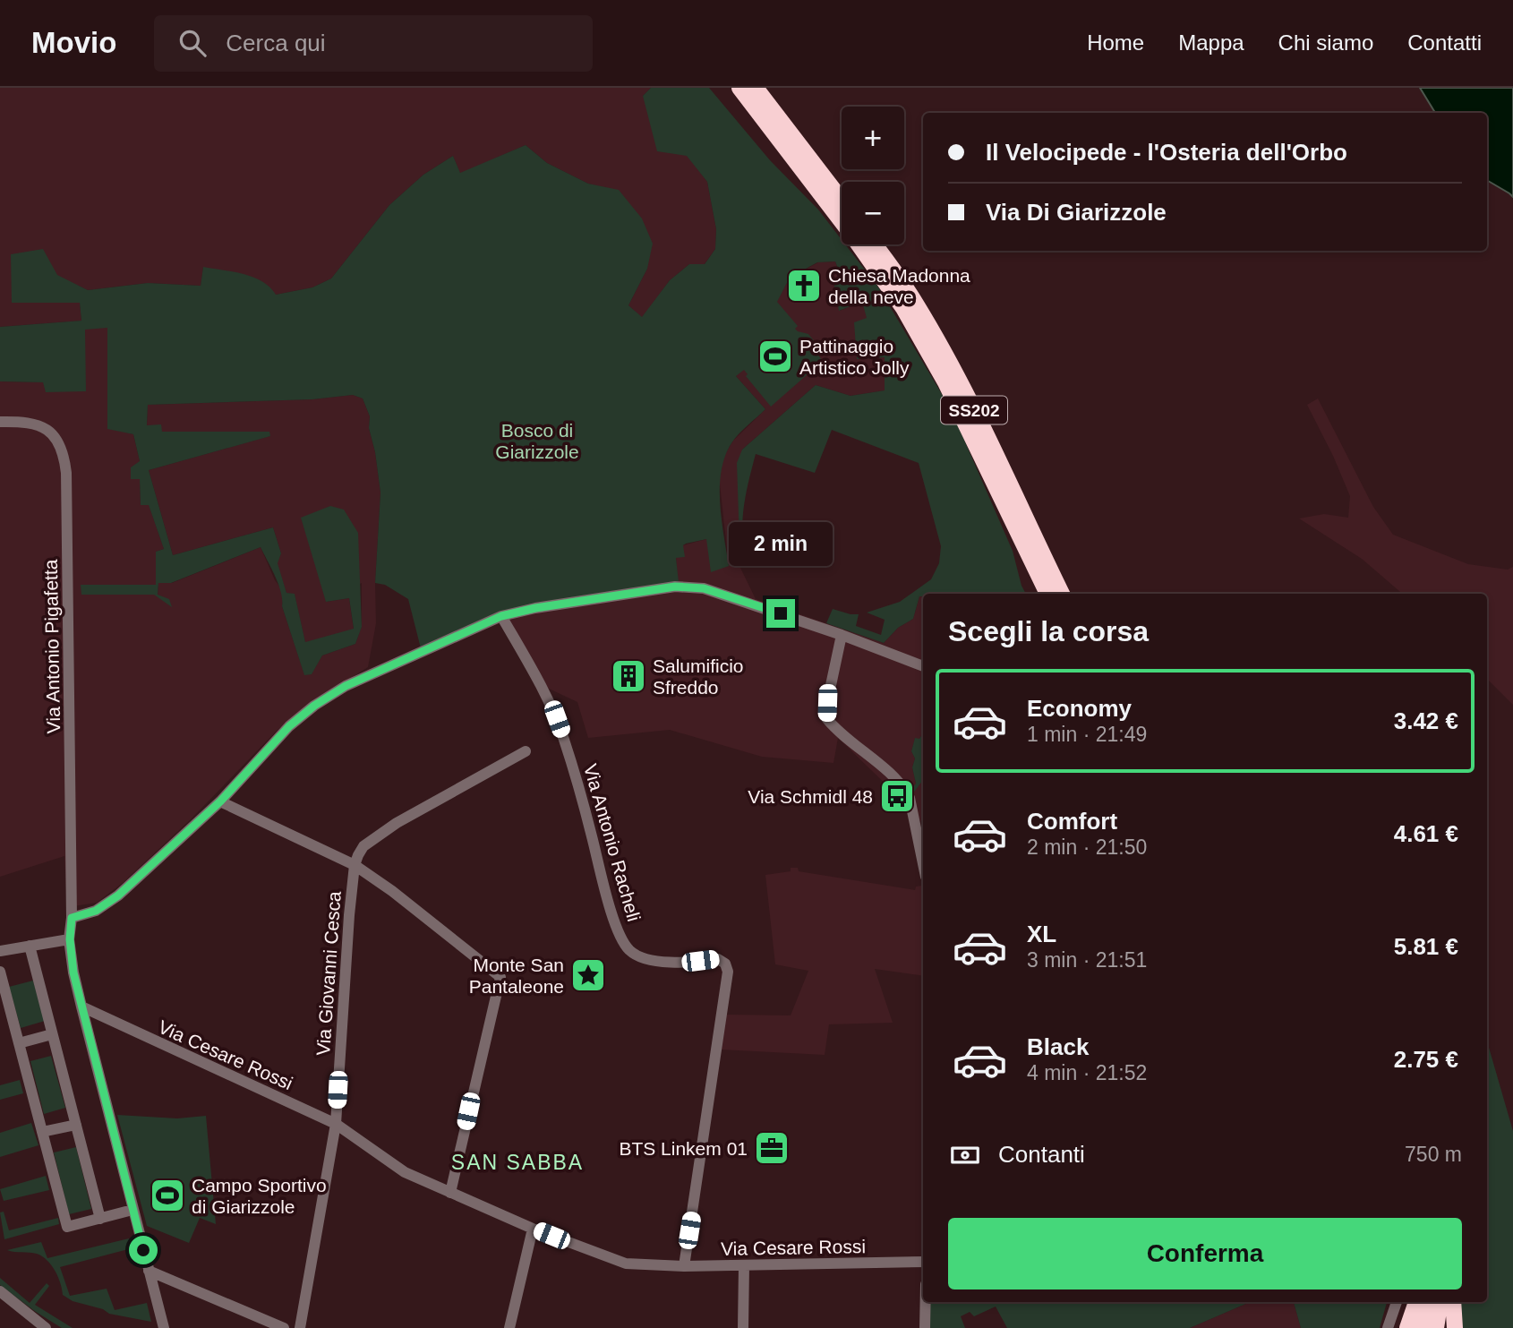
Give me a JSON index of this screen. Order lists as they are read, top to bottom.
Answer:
{
  "streets": {
    "highway": ["SS202"],
    "street": [
      "Via Antonio Pigafetta",
      "Via Antonio Racheli",
      "Via Giovanni Cesca",
      "Via Cesare Rossi"
    ]
  },
  "crossings": [
    ["Via Antonio Pigafetta", "Via Cesare Rossi"],
    ["Via Antonio Racheli", "Via Cesare Rossi"],
    ["Via Giovanni Cesca", "Via Cesare Rossi"]
  ],
  "districts": ["SAN SABBA"],
  "parks": ["Bosco di Giarizzole"],
  "places": {
    "church": ["Chiesa Madonna della neve"],
    "sports": ["Pattinaggio Artistico Jolly", "Campo Sportivo di Giarizzole"],
    "building": ["Salumificio Sfreddo"],
    "bus stop": ["Via Schmidl 48"],
    "place": ["Monte San Pantaleone"],
    "office": ["BTS Linkem 01"]
  },
  "page": {
    "header": "Movio",
    "search": "Cerca qui",
    "nav": [
      "Home",
      "Mappa",
      "Chi siamo",
      "Contatti"
    ],
    "map_buttons": ["+", "−"],
    "banner": ["Il Velocipede - l'Osteria dell'Orbo", "Via Di Giarizzole"],
    "bubble": "2 min",
    "heading": "Scegli la corsa",
    "list": [
      {
        "name": "Economy",
        "note": "1 min · 21:49",
        "value": "3.42 €"
      },
      {
        "name": "Comfort",
        "note": "2 min · 21:50",
        "value": "4.61 €"
      },
      {
        "name": "XL",
        "note": "3 min · 21:51",
        "value": "5.81 €"
      },
      {
        "name": "Black",
        "note": "4 min · 21:52",
        "value": "2.75 €"
      }
    ],
    "pay": ["Contanti", "750 m"],
    "buttons": "Conferma"
  }
}
